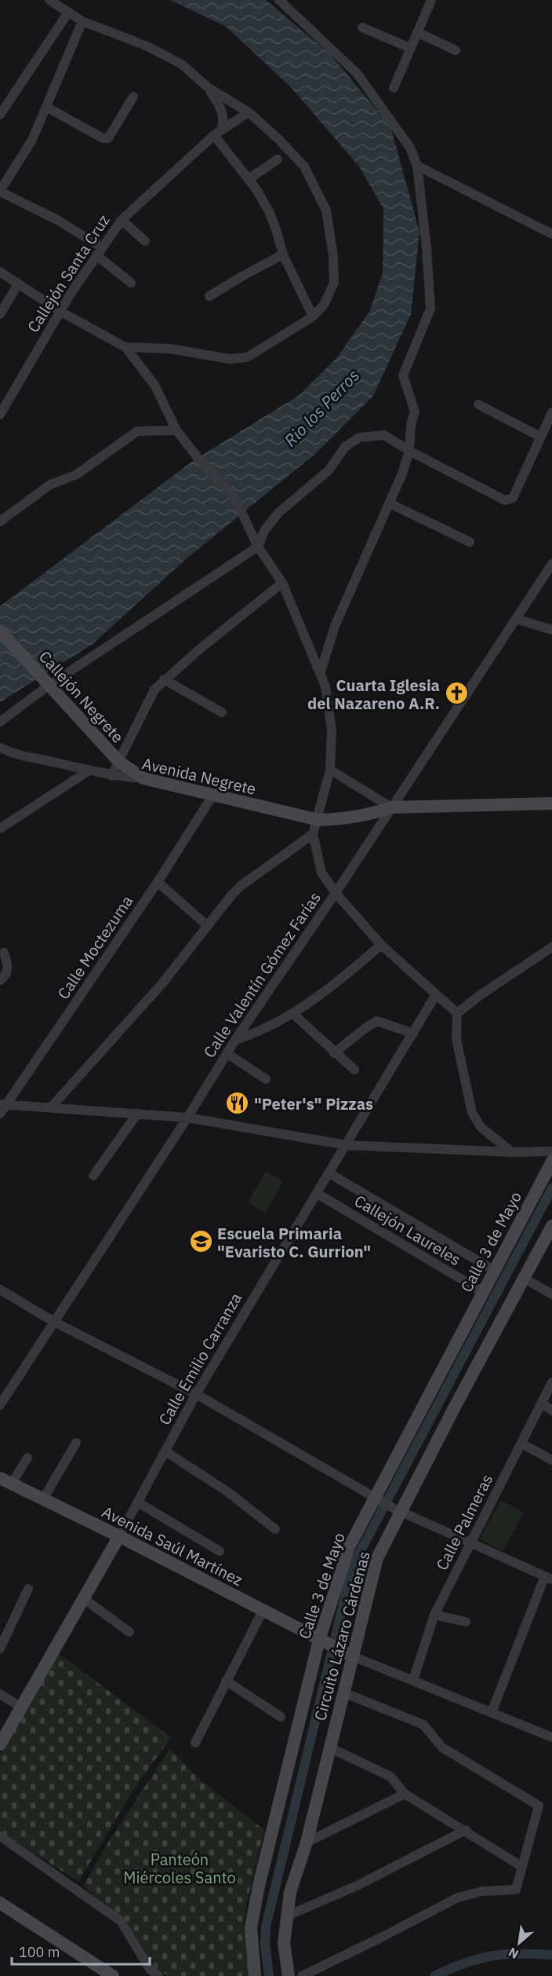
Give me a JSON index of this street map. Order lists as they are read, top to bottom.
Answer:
{
  "streets": {
    "street": [
      "Callejón Santa Cruz",
      "Callejón Negrete",
      "Avenida Negrete",
      "Calle Moctezuma",
      "Calle Valentín Gómez Farías",
      "Callejón Laureles",
      "Calle 3 de Mayo",
      "Calle Emilio Carranza",
      "Calle Palmeras",
      "Avenida Saúl Martínez",
      "Circuito Lázaro Cárdenas"
    ]
  },
  "crossings": [
    ["Callejón Negrete", "Avenida Negrete"],
    ["Avenida Negrete", "Calle Moctezuma"],
    ["Avenida Negrete", "Calle Valentín Gómez Farías"],
    ["Callejón Laureles", "Calle 3 de Mayo"],
    ["Callejón Laureles", "Calle Emilio Carranza"],
    ["Calle 3 de Mayo", "Avenida Saúl Martínez"],
    ["Calle Emilio Carranza", "Avenida Saúl Martínez"],
    ["Avenida Saúl Martínez", "Circuito Lázaro Cárdenas"]
  ],
  "water": ["Rio los Perros"],
  "parks": ["Panteón Miércoles Santo"],
  "places": {
    "church": ["Cuarta Iglesia del Nazareno A.R."],
    "restaurant": ["\"Peter's\" Pizzas"],
    "school or university": ["Escuela Primaria \"Evaristo C. Gurrion\""]
  },
  "scale_bar": "100 m",
  "north": "bottom left"
}
